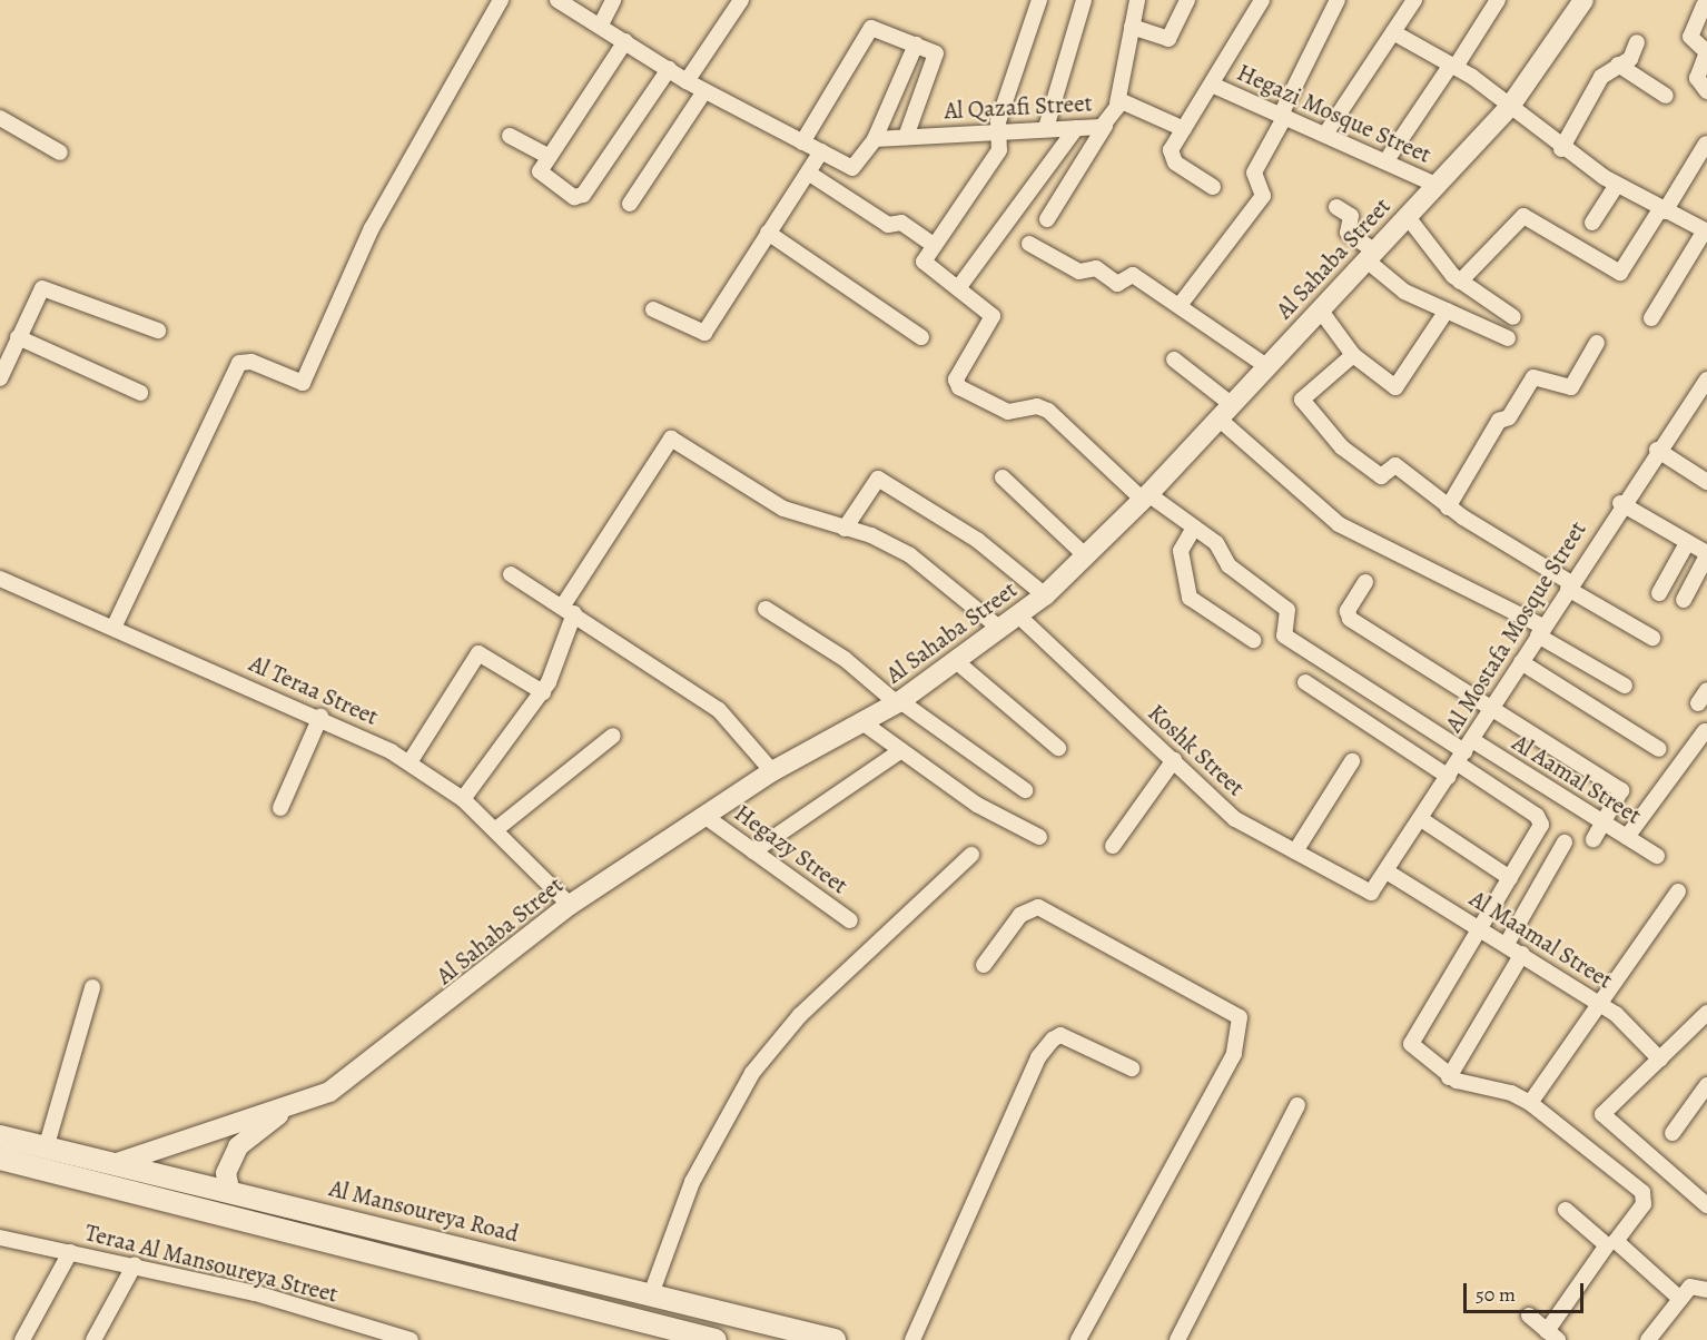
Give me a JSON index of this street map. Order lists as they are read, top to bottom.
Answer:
{
  "streets": {
    "main road": ["Al Mansoureya Road"],
    "street": [
      "Al Qazafi Street",
      "Hegazi Mosque Street",
      "Al Sahaba Street",
      "Al Mostafa Mosque Street",
      "Al Teraa Street",
      "Koshk Street",
      "Al Aamal Street",
      "Hegazy Street",
      "Al Maamal Street",
      "Teraa Al Mansoureya Street"
    ]
  },
  "crossings": [
    ["Hegazi Mosque Street", "Al Sahaba Street"],
    ["Al Sahaba Street", "Al Teraa Street"],
    ["Al Sahaba Street", "Koshk Street"],
    ["Al Sahaba Street", "Hegazy Street"],
    ["Al Sahaba Street", "Al Mansoureya Road"],
    ["Al Mostafa Mosque Street", "Koshk Street"],
    ["Al Mostafa Mosque Street", "Al Aamal Street"],
    ["Al Mostafa Mosque Street", "Al Maamal Street"]
  ],
  "scale_bar": "50 m"
}
